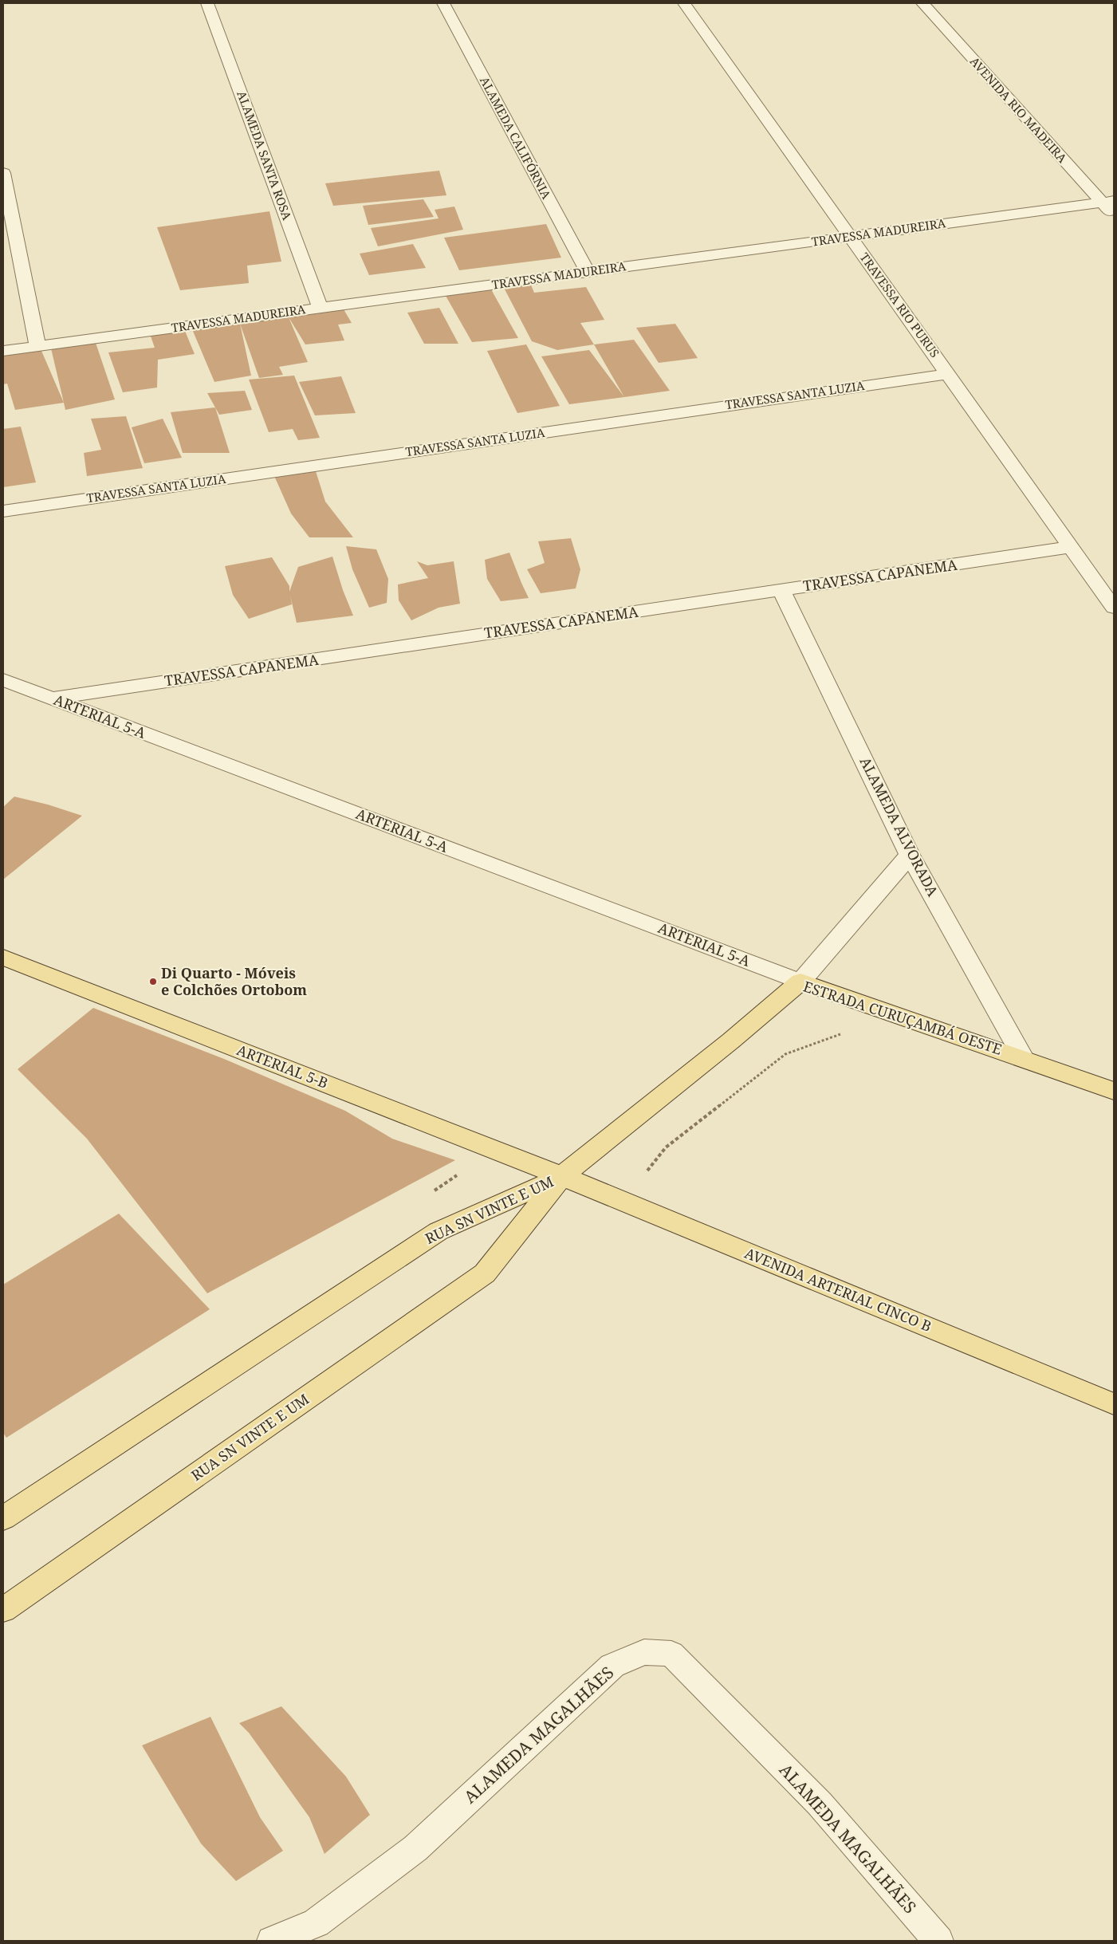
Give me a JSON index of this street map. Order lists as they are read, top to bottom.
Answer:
{
  "streets": {
    "main road": [
      "ESTRADA CURUÇAMBÁ OESTE",
      "ARTERIAL 5-B",
      "RUA SN VINTE E UM",
      "AVENIDA ARTERIAL CINCO B"
    ],
    "street": [
      "AVENIDA RIO MADEIRA",
      "ALAMEDA CALIFÓRNIA",
      "ALAMEDA SANTA ROSA",
      "TRAVESSA MADUREIRA",
      "TRAVESSA RIO PURUS",
      "TRAVESSA SANTA LUZIA",
      "TRAVESSA CAPANEMA",
      "ARTERIAL 5-A",
      "ALAMEDA ALVORADA",
      "ALAMEDA MAGALHÃES"
    ]
  },
  "crossings": [
    ["AVENIDA RIO MADEIRA", "TRAVESSA MADUREIRA"],
    ["ALAMEDA CALIFÓRNIA", "TRAVESSA MADUREIRA"],
    ["ALAMEDA SANTA ROSA", "TRAVESSA MADUREIRA"],
    ["TRAVESSA MADUREIRA", "TRAVESSA RIO PURUS"],
    ["TRAVESSA RIO PURUS", "TRAVESSA SANTA LUZIA"],
    ["TRAVESSA RIO PURUS", "TRAVESSA CAPANEMA"],
    ["TRAVESSA CAPANEMA", "ARTERIAL 5-A"],
    ["TRAVESSA CAPANEMA", "ALAMEDA ALVORADA"],
    ["ARTERIAL 5-A", "ESTRADA CURUÇAMBÁ OESTE"],
    ["ALAMEDA ALVORADA", "ESTRADA CURUÇAMBÁ OESTE"],
    ["ESTRADA CURUÇAMBÁ OESTE", "ARTERIAL 5-B"],
    ["ESTRADA CURUÇAMBÁ OESTE", "RUA SN VINTE E UM"],
    ["ESTRADA CURUÇAMBÁ OESTE", "AVENIDA ARTERIAL CINCO B"],
    ["ARTERIAL 5-B", "RUA SN VINTE E UM"],
    ["ARTERIAL 5-B", "AVENIDA ARTERIAL CINCO B"],
    ["RUA SN VINTE E UM", "AVENIDA ARTERIAL CINCO B"]
  ],
  "places": ["Di Quarto - Móveis e Colchões Ortobom"]
}
